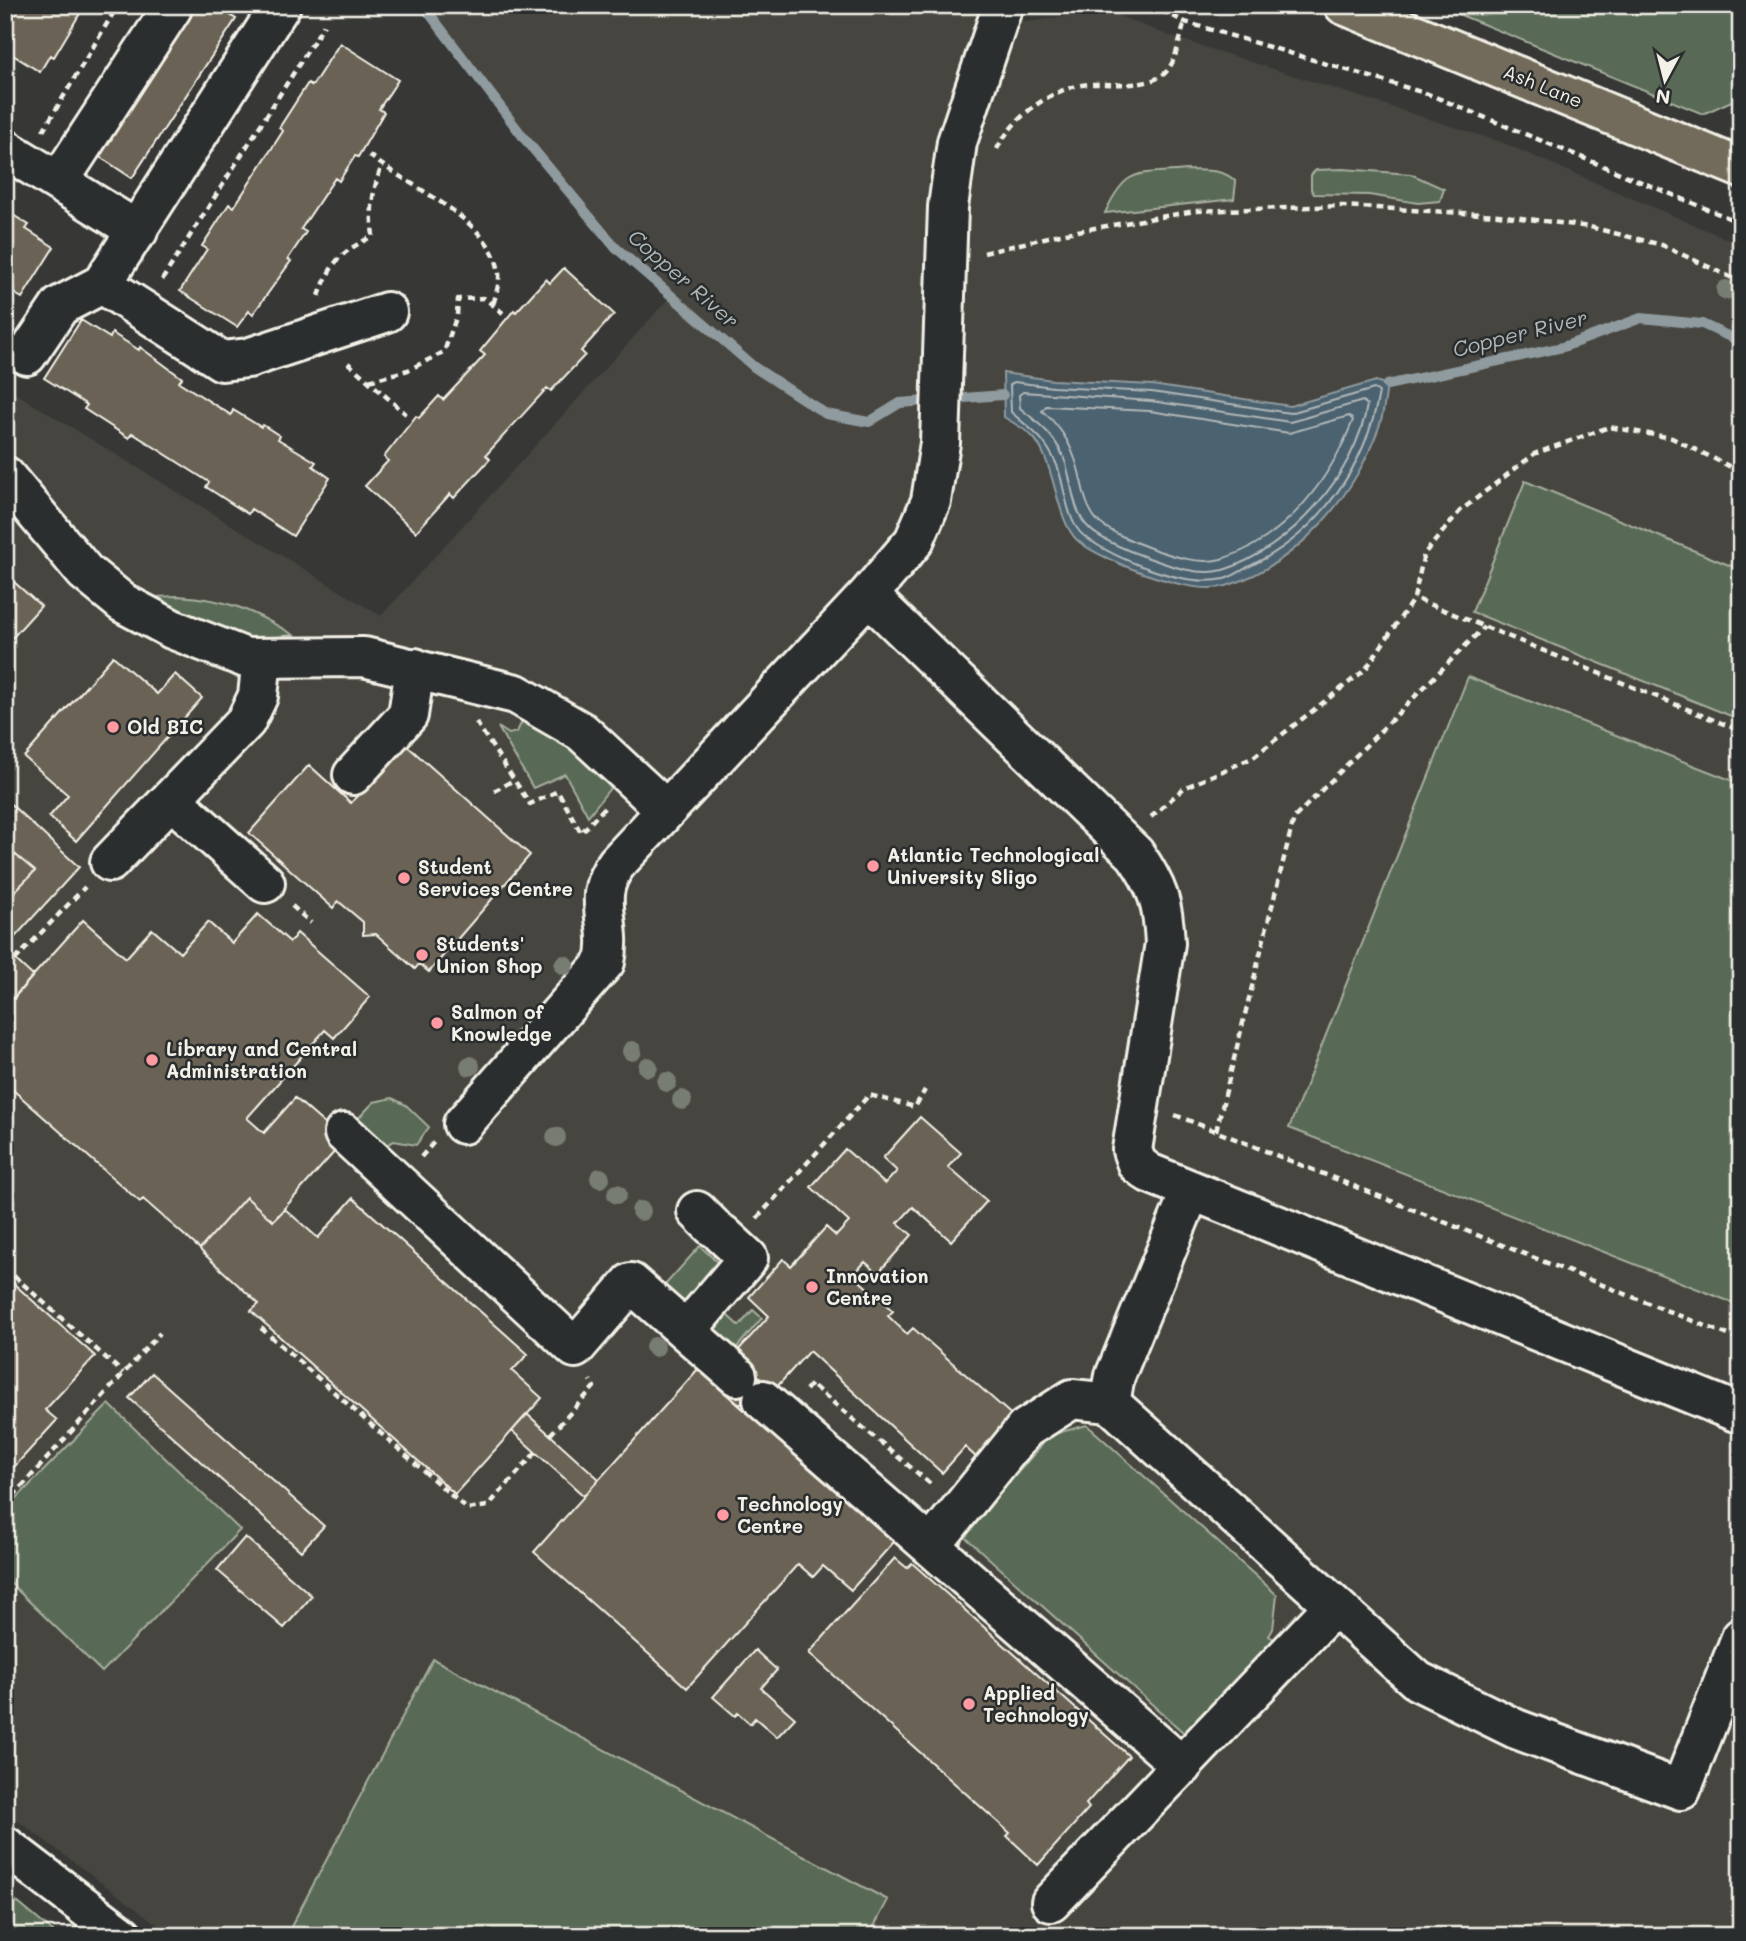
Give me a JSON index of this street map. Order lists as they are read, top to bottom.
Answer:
{
  "streets": {
    "highway": ["Ash Lane"]
  },
  "water": ["Copper River"],
  "places": [
    "Old BIC",
    "Atlantic Technological University Sligo",
    "Student Services Centre",
    "Students' Union Shop",
    "Salmon of Knowledge",
    "Library and Central Administration",
    "Innovation Centre",
    "Technology Centre",
    "Applied Technology"
  ],
  "north": "bottom"
}
